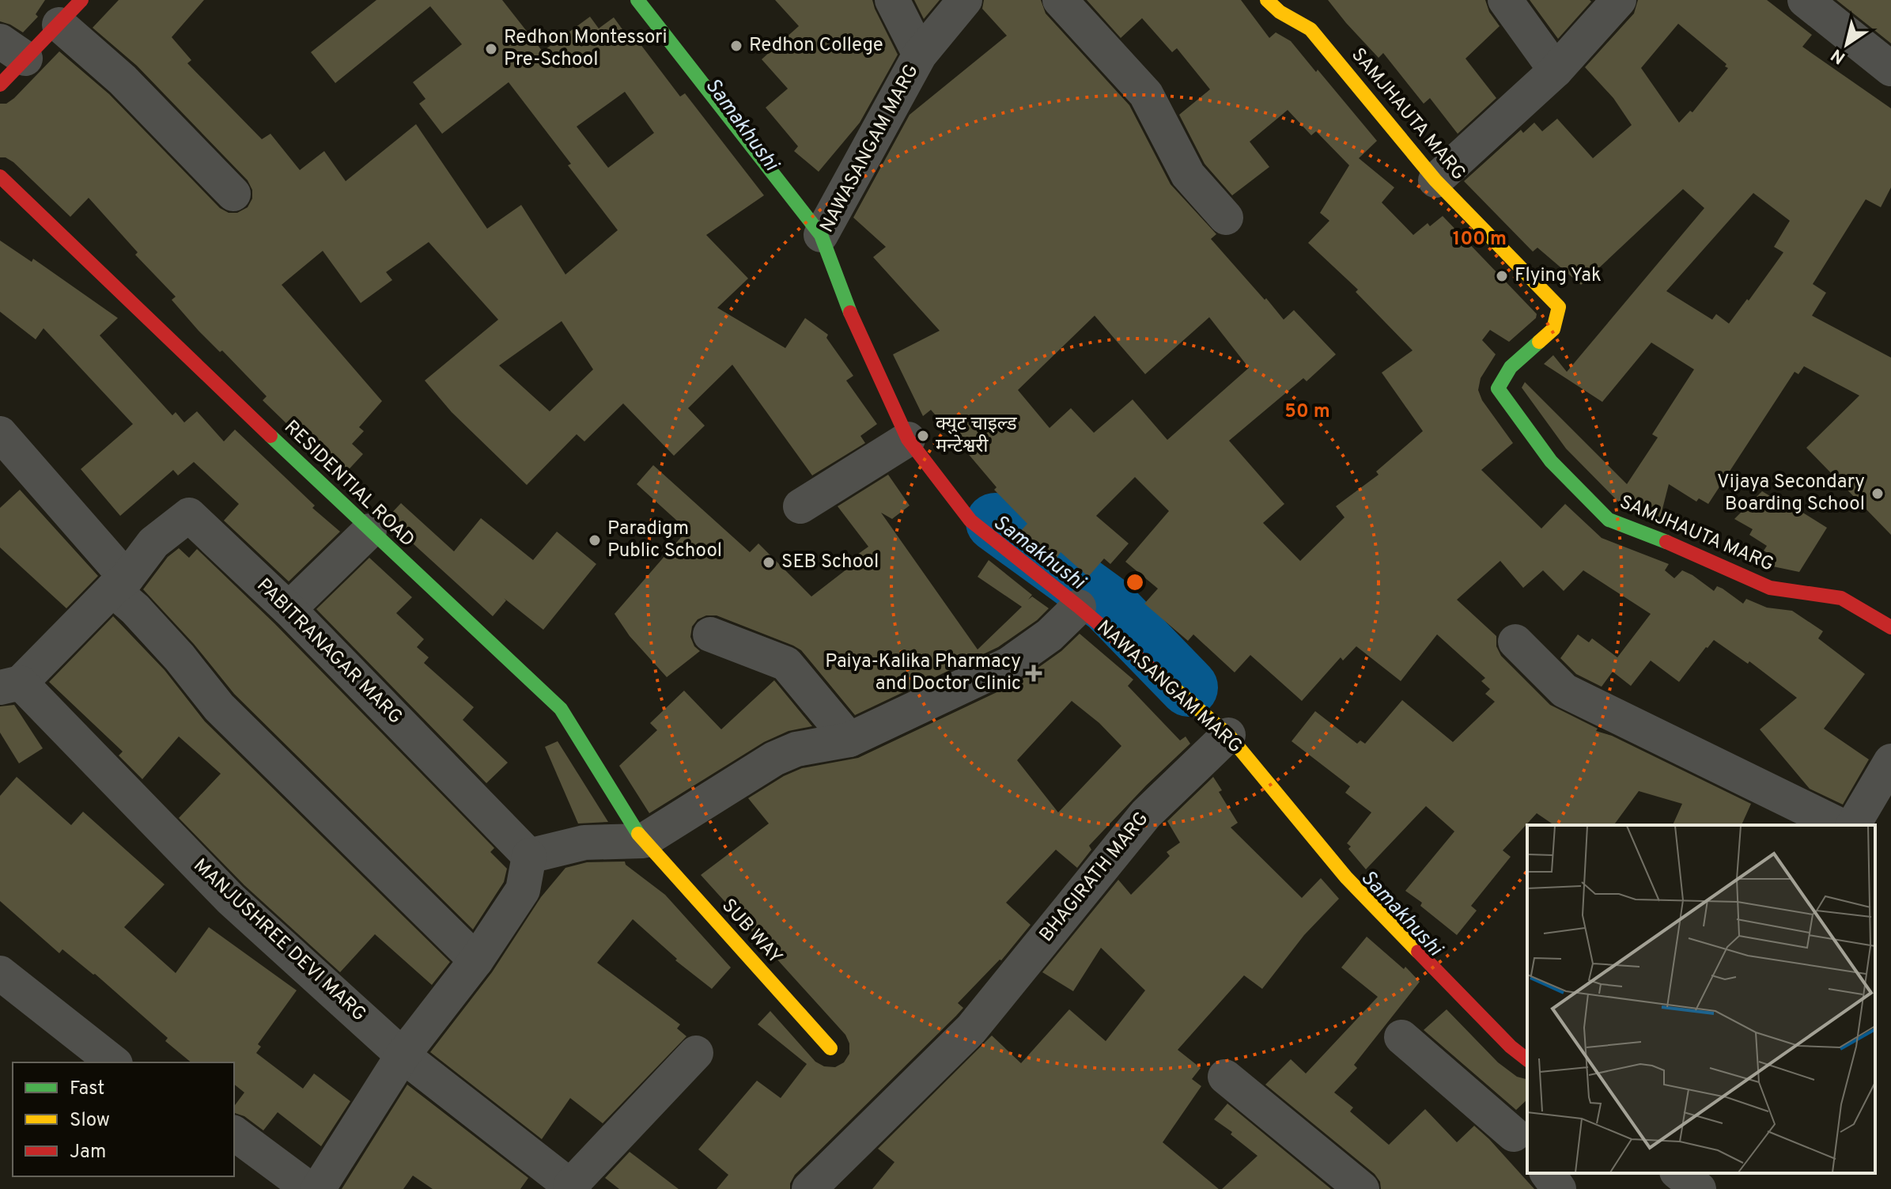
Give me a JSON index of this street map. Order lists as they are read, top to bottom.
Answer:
{
  "streets": {
    "street": [
      "SAMJHAUTA MARG",
      "NAWASANGAM MARG",
      "RESIDENTIAL ROAD",
      "PABITRANAGAR MARG",
      "BHAGIRATH MARG",
      "SUB WAY",
      "MANJUSHREE DEVI MARG"
    ]
  },
  "crossings": [
    ["NAWASANGAM MARG", "BHAGIRATH MARG"],
    ["RESIDENTIAL ROAD", "SUB WAY"]
  ],
  "water": ["Samakhushi"],
  "places": {
    "other": [
      "Redhon College",
      "Redhon Montessori Pre-School",
      "Flying Yak",
      "क्युट चाइल्ड मन्टेश्वरी",
      "Vijaya Secondary Boarding School",
      "Paradigm Public School",
      "SEB School"
    ],
    "health": ["Paiya-Kalika Pharmacy and Doctor Clinic"]
  },
  "legend": ["Fast", "Slow", "Jam"],
  "north": "bottom left",
  "rings": ["100 m", "50 m"]
}
